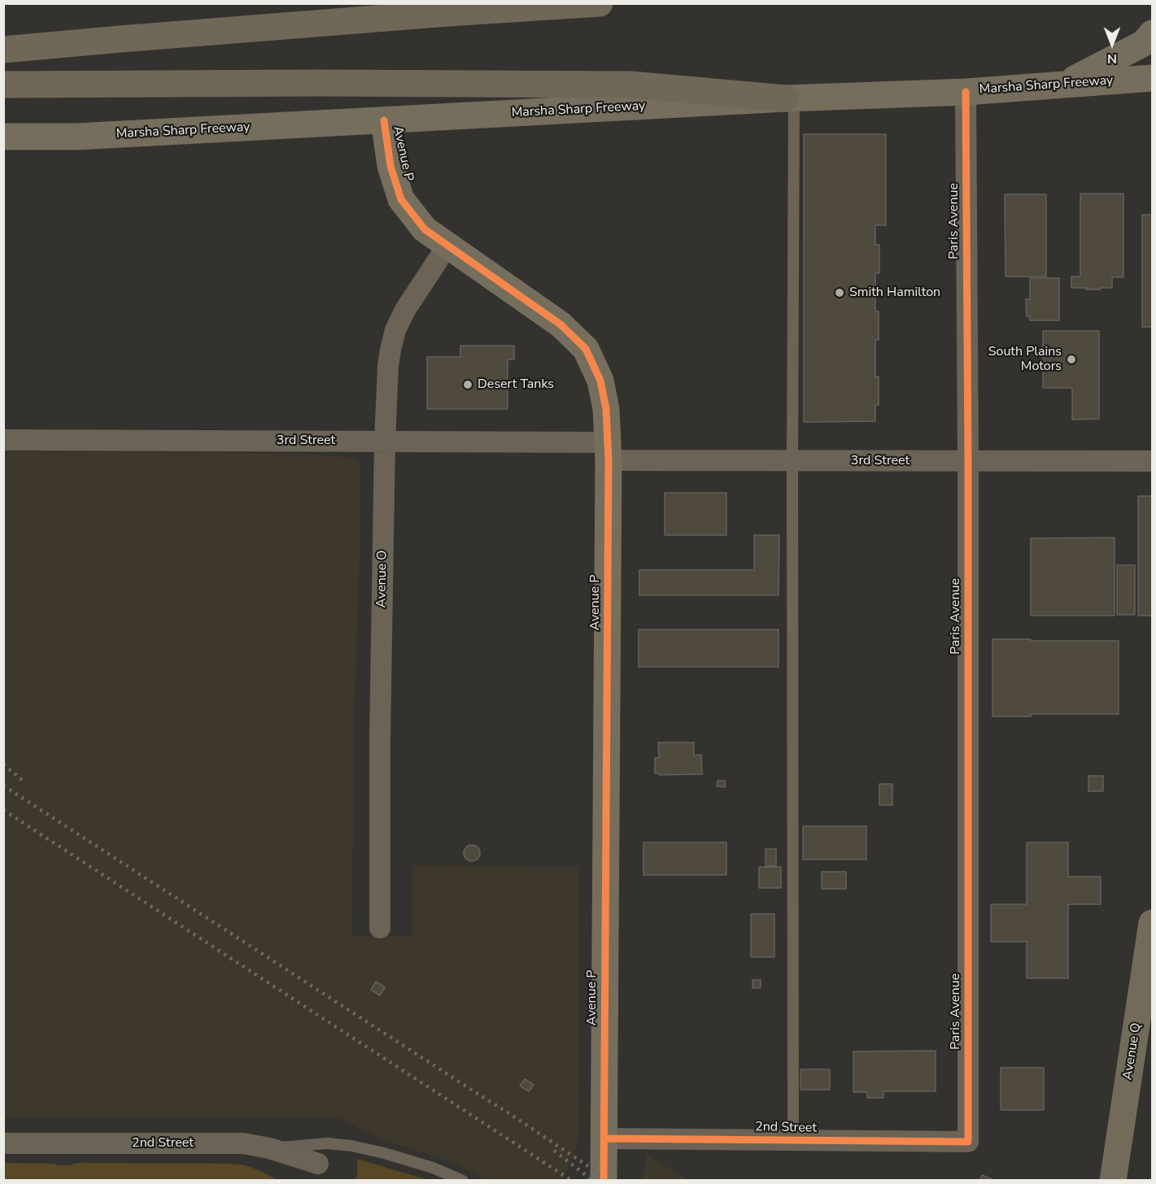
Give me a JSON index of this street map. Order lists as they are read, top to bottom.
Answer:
{
  "streets": {
    "main road": ["Marsha Sharp Freeway", "Avenue P", "Avenue Q"],
    "street": [
      "Paris Avenue",
      "3rd Street",
      "Avenue O",
      "2nd Street"
    ]
  },
  "crossings": [
    ["Marsha Sharp Freeway", "Avenue P"],
    ["Marsha Sharp Freeway", "Paris Avenue"],
    ["Avenue P", "3rd Street"],
    ["Avenue P", "Avenue O"],
    ["Avenue P", "2nd Street"],
    ["Paris Avenue", "3rd Street"],
    ["Paris Avenue", "2nd Street"],
    ["3rd Street", "Avenue O"]
  ],
  "places": ["Smith Hamilton", "South Plains Motors", "Desert Tanks"],
  "north": "bottom"
}
